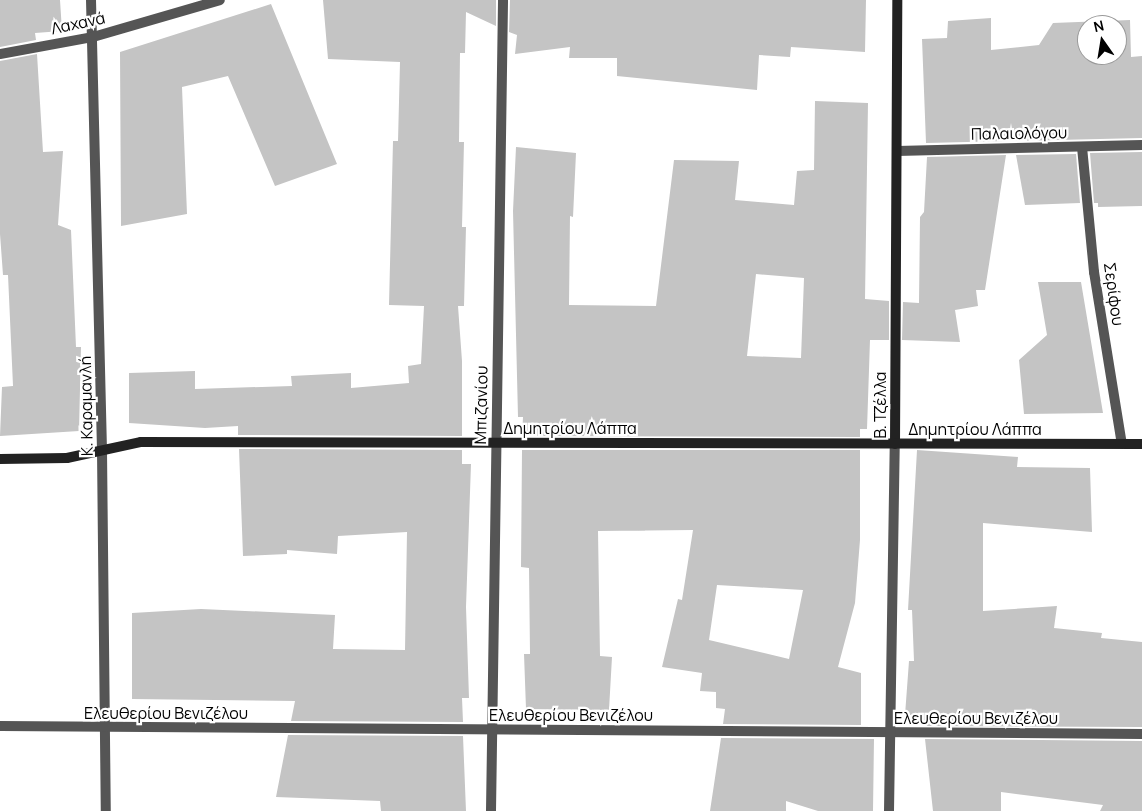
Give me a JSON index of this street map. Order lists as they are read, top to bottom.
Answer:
{
  "streets": {
    "street": [
      "Λαχανά",
      "Παλαιολόγου",
      "Σερίφου",
      "Μπιζανίου",
      "Β. Τζέλλα",
      "Κ. Καραμανλή",
      "Δημητρίου Λάππα",
      "Ελευθερίου Βενιζέλου"
    ]
  },
  "crossings": [
    ["Λαχανά", "Κ. Καραμανλή"],
    ["Παλαιολόγου", "Σερίφου"],
    ["Παλαιολόγου", "Β. Τζέλλα"],
    ["Σερίφου", "Δημητρίου Λάππα"],
    ["Μπιζανίου", "Δημητρίου Λάππα"],
    ["Μπιζανίου", "Ελευθερίου Βενιζέλου"],
    ["Β. Τζέλλα", "Δημητρίου Λάππα"],
    ["Β. Τζέλλα", "Ελευθερίου Βενιζέλου"],
    ["Κ. Καραμανλή", "Δημητρίου Λάππα"],
    ["Κ. Καραμανλή", "Ελευθερίου Βενιζέλου"]
  ],
  "north": "top"
}
